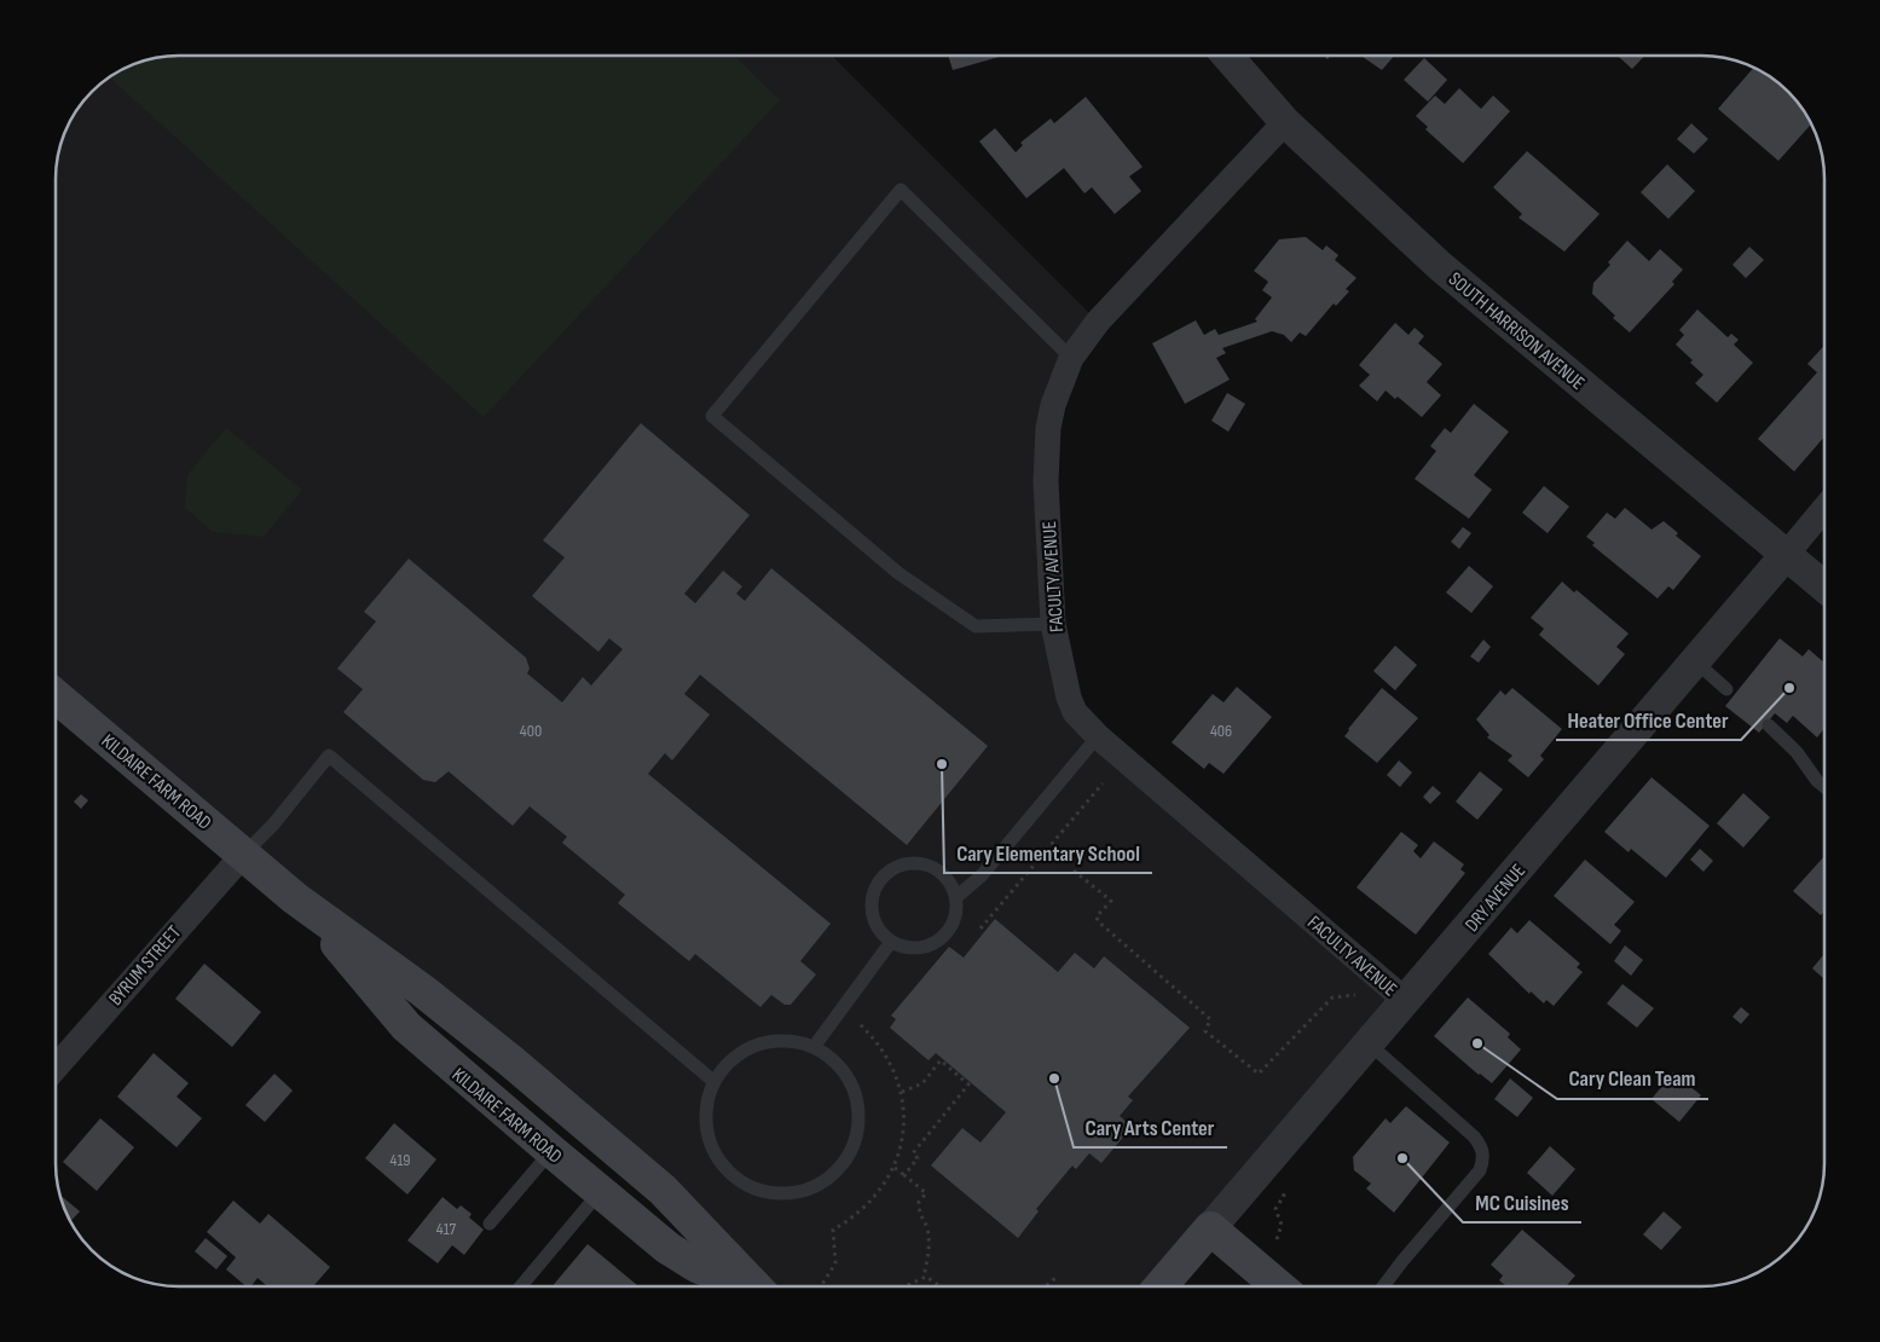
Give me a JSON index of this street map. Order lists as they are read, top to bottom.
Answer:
{
  "streets": {
    "main road": ["KILDAIRE FARM ROAD", "DRY AVENUE"],
    "street": ["SOUTH HARRISON AVENUE", "FACULTY AVENUE", "BYRUM STREET"]
  },
  "crossings": [
    ["SOUTH HARRISON AVENUE", "FACULTY AVENUE"],
    ["SOUTH HARRISON AVENUE", "DRY AVENUE"],
    ["FACULTY AVENUE", "DRY AVENUE"],
    ["KILDAIRE FARM ROAD", "BYRUM STREET"]
  ],
  "places": [
    "Heater Office Center",
    "Cary Elementary School",
    "Cary Clean Team",
    "Cary Arts Center",
    "MC Cuisines"
  ],
  "house_numbers": [
    "400",
    "406",
    "419",
    "417"
  ]
}
